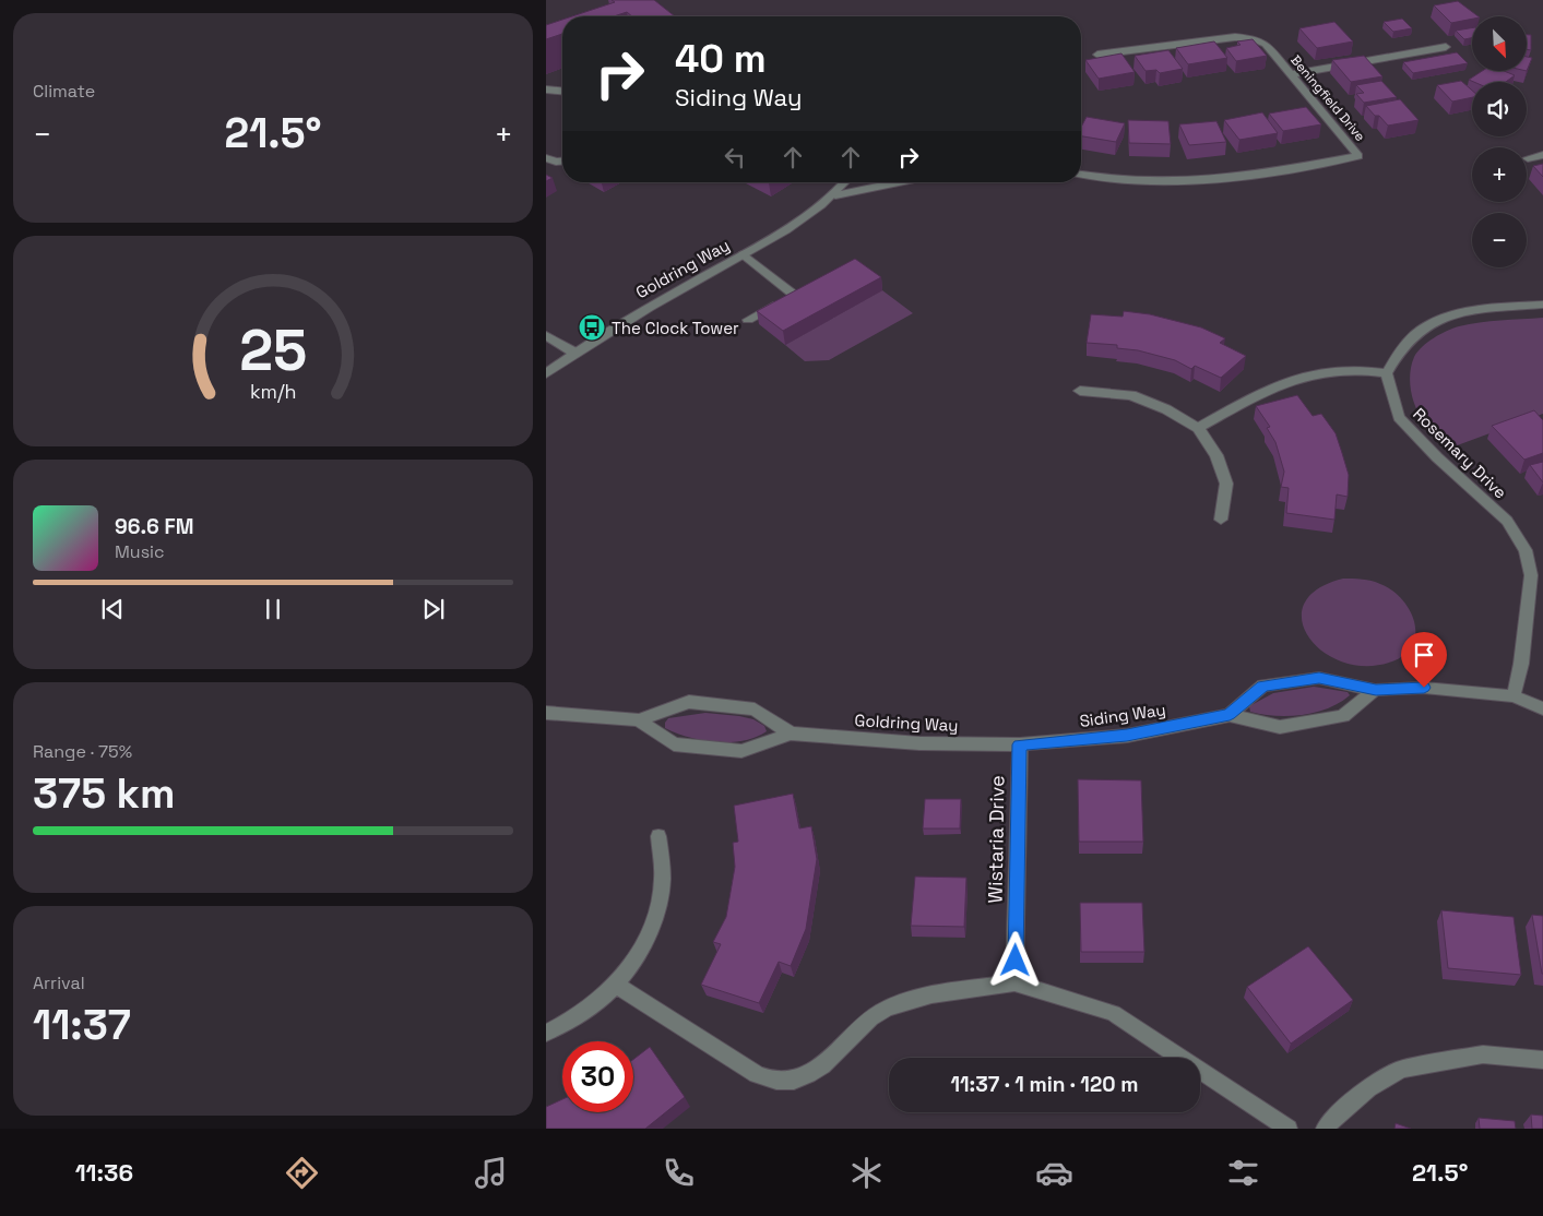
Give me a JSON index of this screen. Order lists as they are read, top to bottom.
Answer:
{
  "streets": {
    "street": [
      "Beningfield Drive",
      "Goldring Way",
      "Rosemary Drive",
      "Siding Way",
      "Wistaria Drive"
    ]
  },
  "crossings": [
    ["Goldring Way", "Siding Way"],
    ["Goldring Way", "Wistaria Drive"],
    ["Rosemary Drive", "Siding Way"],
    ["Siding Way", "Wistaria Drive"]
  ],
  "places": {
    "bus stop": ["The Clock Tower"]
  },
  "north": "bottom right",
  "page": {
    "tile": [
      "Climate",
      ["Range · 75%", "375 km"],
      ["Arrival", "11:37"]
    ],
    "map_buttons": ["+", "−"],
    "turn": ["40 m", "Siding Way"],
    "heat": ["−", "21.5°", "+"],
    "song": ["96.6 FM", "Music"],
    "limit": "30",
    "trip": "11:37 · 1 min · 120 m",
    "tabs": ["11:36", "21.5°"],
    "gauge": ["25", "km/h"]
  }
}
